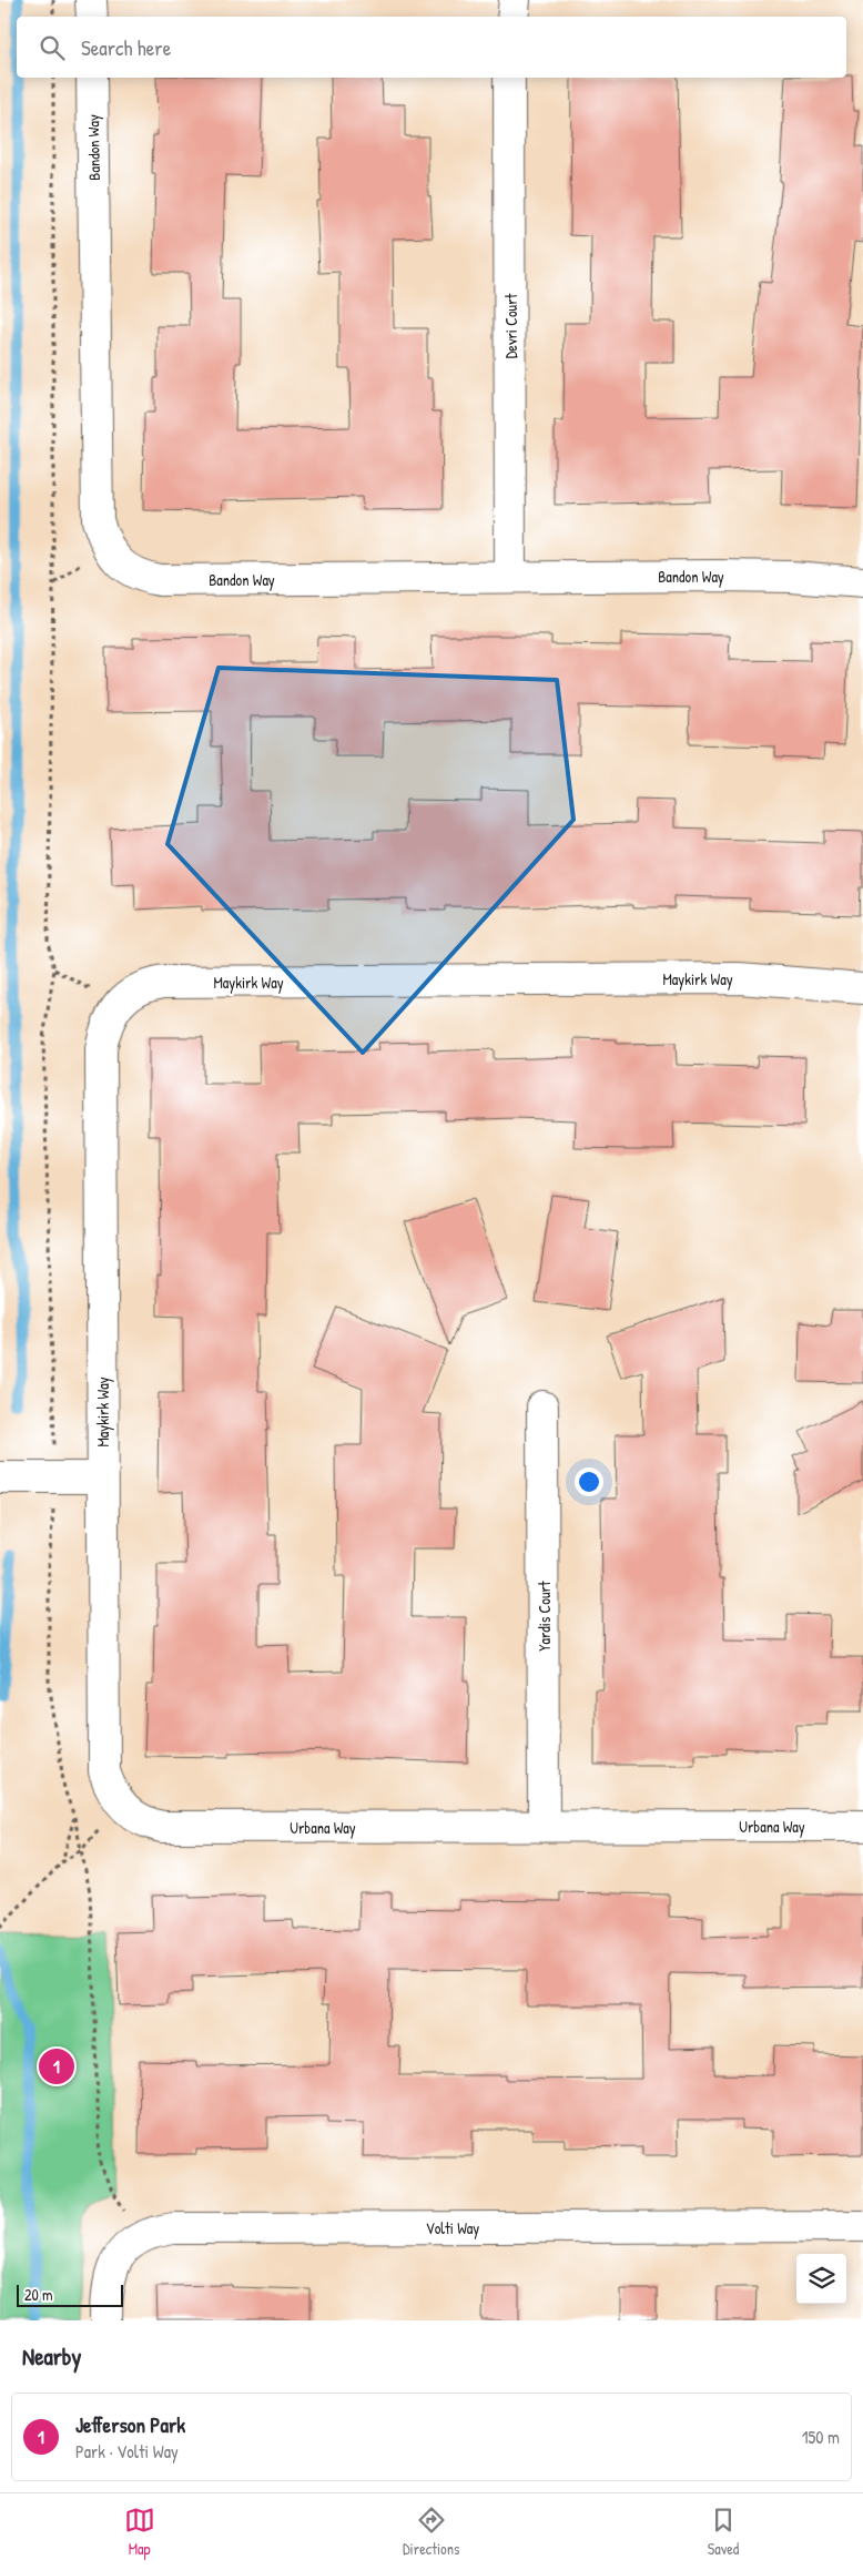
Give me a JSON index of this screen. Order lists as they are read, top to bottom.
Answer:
{
  "streets": {
    "street": [
      "Bandon Way",
      "Devri Court",
      "Maykirk Way",
      "Yardis Court",
      "Urbana Way",
      "Volti Way"
    ]
  },
  "crossings": [
    ["Bandon Way", "Devri Court"],
    ["Maykirk Way", "Urbana Way"],
    ["Yardis Court", "Urbana Way"]
  ],
  "scale_bar": "20 m",
  "page": {
    "search": "Search here",
    "pins": "1",
    "scale": "20 m",
    "heading": "Nearby",
    "list": [
      {
        "mark": "1",
        "name": "Jefferson Park",
        "note": "Park · Volti Way",
        "value": "150 m"
      }
    ],
    "nav": ["Map", "Directions", "Saved"]
  }
}
